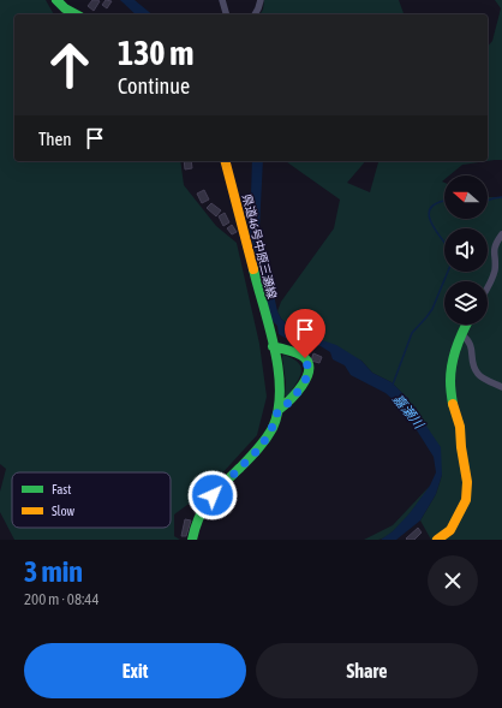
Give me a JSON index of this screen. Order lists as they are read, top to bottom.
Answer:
{
  "streets": {
    "main road": ["県道46号中原三瀬線"]
  },
  "water": ["嘉瀬川"],
  "legend": ["Fast", "Slow"],
  "north": "left",
  "page": {
    "turn": ["130 m", "Continue"],
    "then": "Then",
    "heading": ["3 min", "200 m · 08:44"],
    "buttons": ["Exit", "Share"]
  }
}
